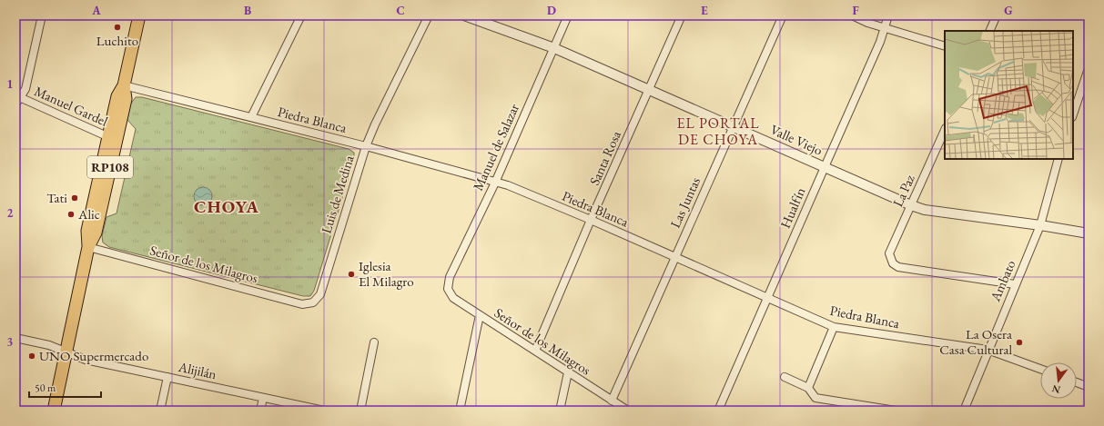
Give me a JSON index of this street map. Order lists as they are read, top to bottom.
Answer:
{
  "streets": {
    "main road": ["RP108"],
    "street": [
      "Manuel Gardel",
      "Piedra Blanca",
      "Valle Viejo",
      "Manuel de Salazar",
      "Santa Rosa",
      "La Paz",
      "Luis de Medina",
      "Las Juntas",
      "Hualfín",
      "Señor de los Milagros",
      "Ambato",
      "Alijilán"
    ]
  },
  "crossings": [
    ["Manuel Gardel", "RP108"],
    ["Piedra Blanca", "Manuel de Salazar"],
    ["Piedra Blanca", "Santa Rosa"],
    ["Piedra Blanca", "RP108"],
    ["Piedra Blanca", "Luis de Medina"],
    ["Piedra Blanca", "Las Juntas"],
    ["Piedra Blanca", "Hualfín"],
    ["Piedra Blanca", "Ambato"],
    ["Valle Viejo", "Manuel de Salazar"],
    ["Valle Viejo", "Santa Rosa"],
    ["Valle Viejo", "La Paz"],
    ["Valle Viejo", "Las Juntas"],
    ["Valle Viejo", "Hualfín"],
    ["Valle Viejo", "Ambato"],
    ["Manuel de Salazar", "Señor de los Milagros"],
    ["Santa Rosa", "Señor de los Milagros"],
    ["RP108", "Señor de los Milagros"],
    ["RP108", "Alijilán"],
    ["La Paz", "Ambato"],
    ["Luis de Medina", "Señor de los Milagros"],
    ["Las Juntas", "Señor de los Milagros"]
  ],
  "districts": ["EL PORTAL DE CHOYA", "CHOYA"],
  "places": [
    "Luchito",
    "Tati",
    "Alic",
    "Iglesia El Milagro",
    "La Osera Casa Cultural",
    "UNO Supermercado"
  ],
  "scale_bar": "50 m",
  "north": "bottom",
  "grid": {
    "columns": [
      "A",
      "B",
      "C",
      "D",
      "E",
      "F",
      "G"
    ],
    "rows": ["1", "2", "3"]
  }
}
